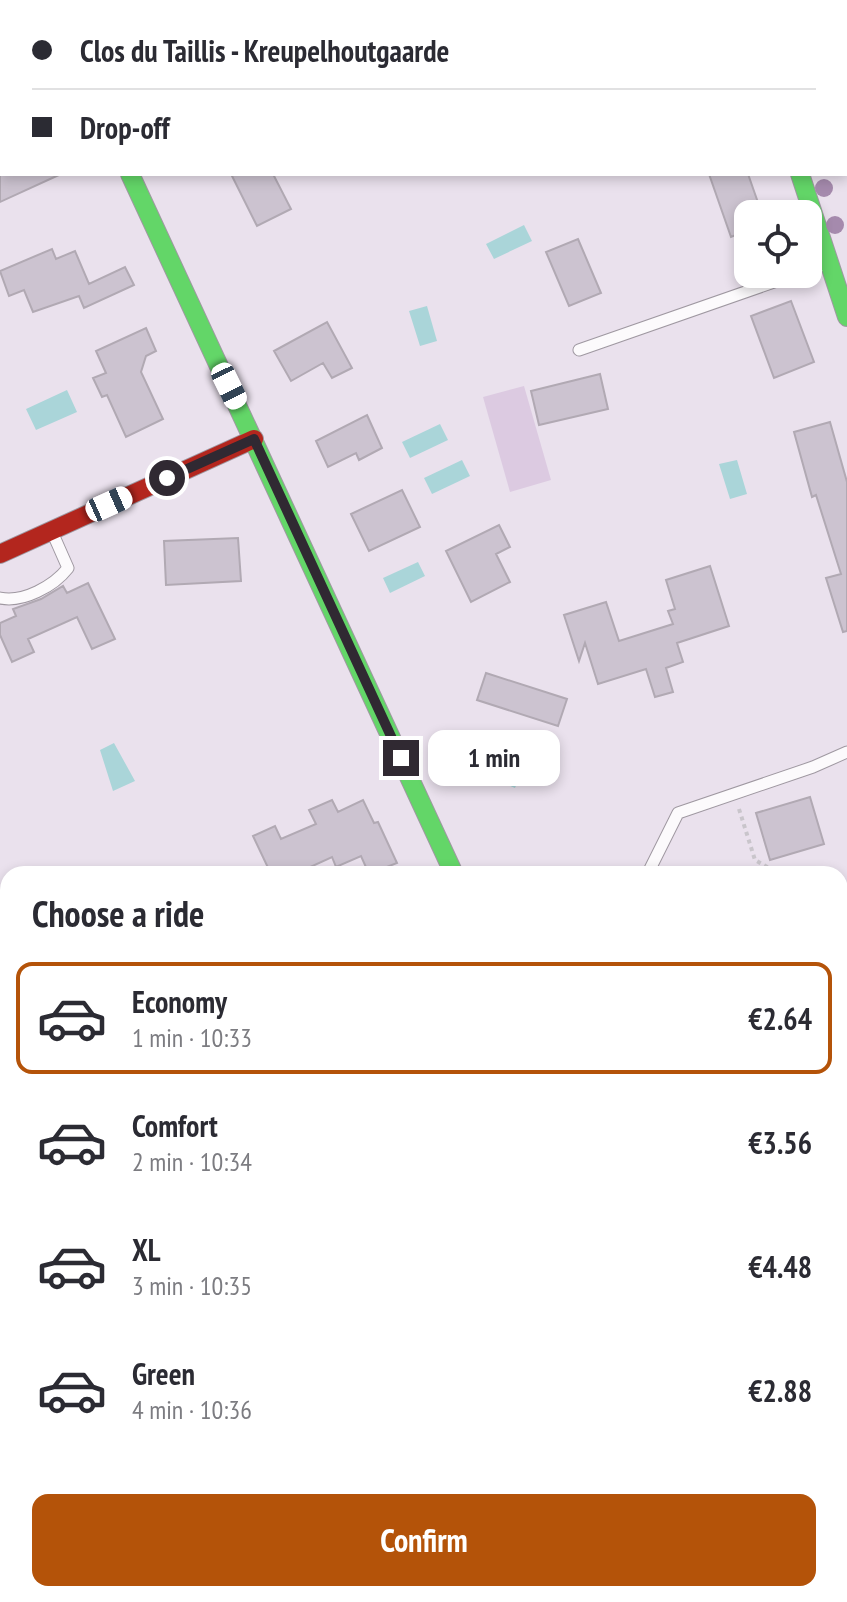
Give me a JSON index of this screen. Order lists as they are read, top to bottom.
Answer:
{
  "page": {
    "banner": ["Clos du Taillis - Kreupelhoutgaarde", "Drop-off"],
    "bubble": "1 min",
    "heading": "Choose a ride",
    "list": [
      {
        "name": "Economy",
        "note": "1 min · 10:33",
        "value": "€2.64"
      },
      {
        "name": "Comfort",
        "note": "2 min · 10:34",
        "value": "€3.56"
      },
      {
        "name": "XL",
        "note": "3 min · 10:35",
        "value": "€4.48"
      },
      {
        "name": "Green",
        "note": "4 min · 10:36",
        "value": "€2.88"
      }
    ],
    "buttons": "Confirm"
  }
}
